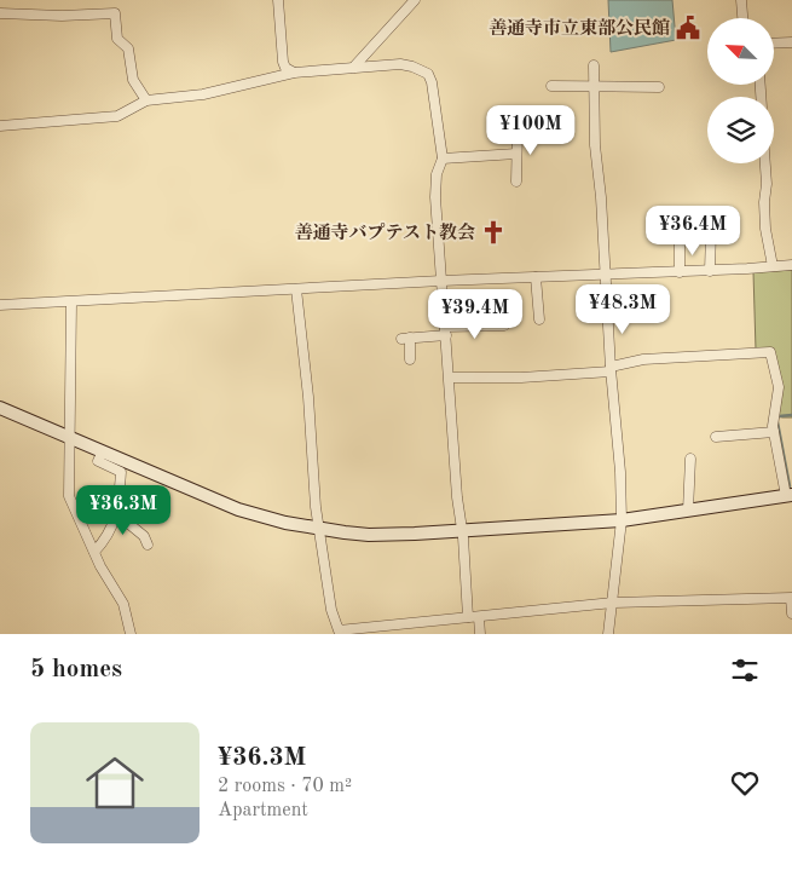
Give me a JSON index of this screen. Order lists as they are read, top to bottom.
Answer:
{
  "places": {
    "public building": ["善通寺市立東部公民館"],
    "church": ["善通寺バプテスト教会"]
  },
  "north": "top left",
  "page": {
    "price": [
      "¥100M",
      "¥36.4M",
      "¥48.3M",
      "¥39.4M",
      "¥36.3M"
    ],
    "heading": "5 homes",
    "list": [
      {
        "name": "¥36.3M",
        "note": "2 rooms · 70 m² · Apartment"
      }
    ]
  }
}
